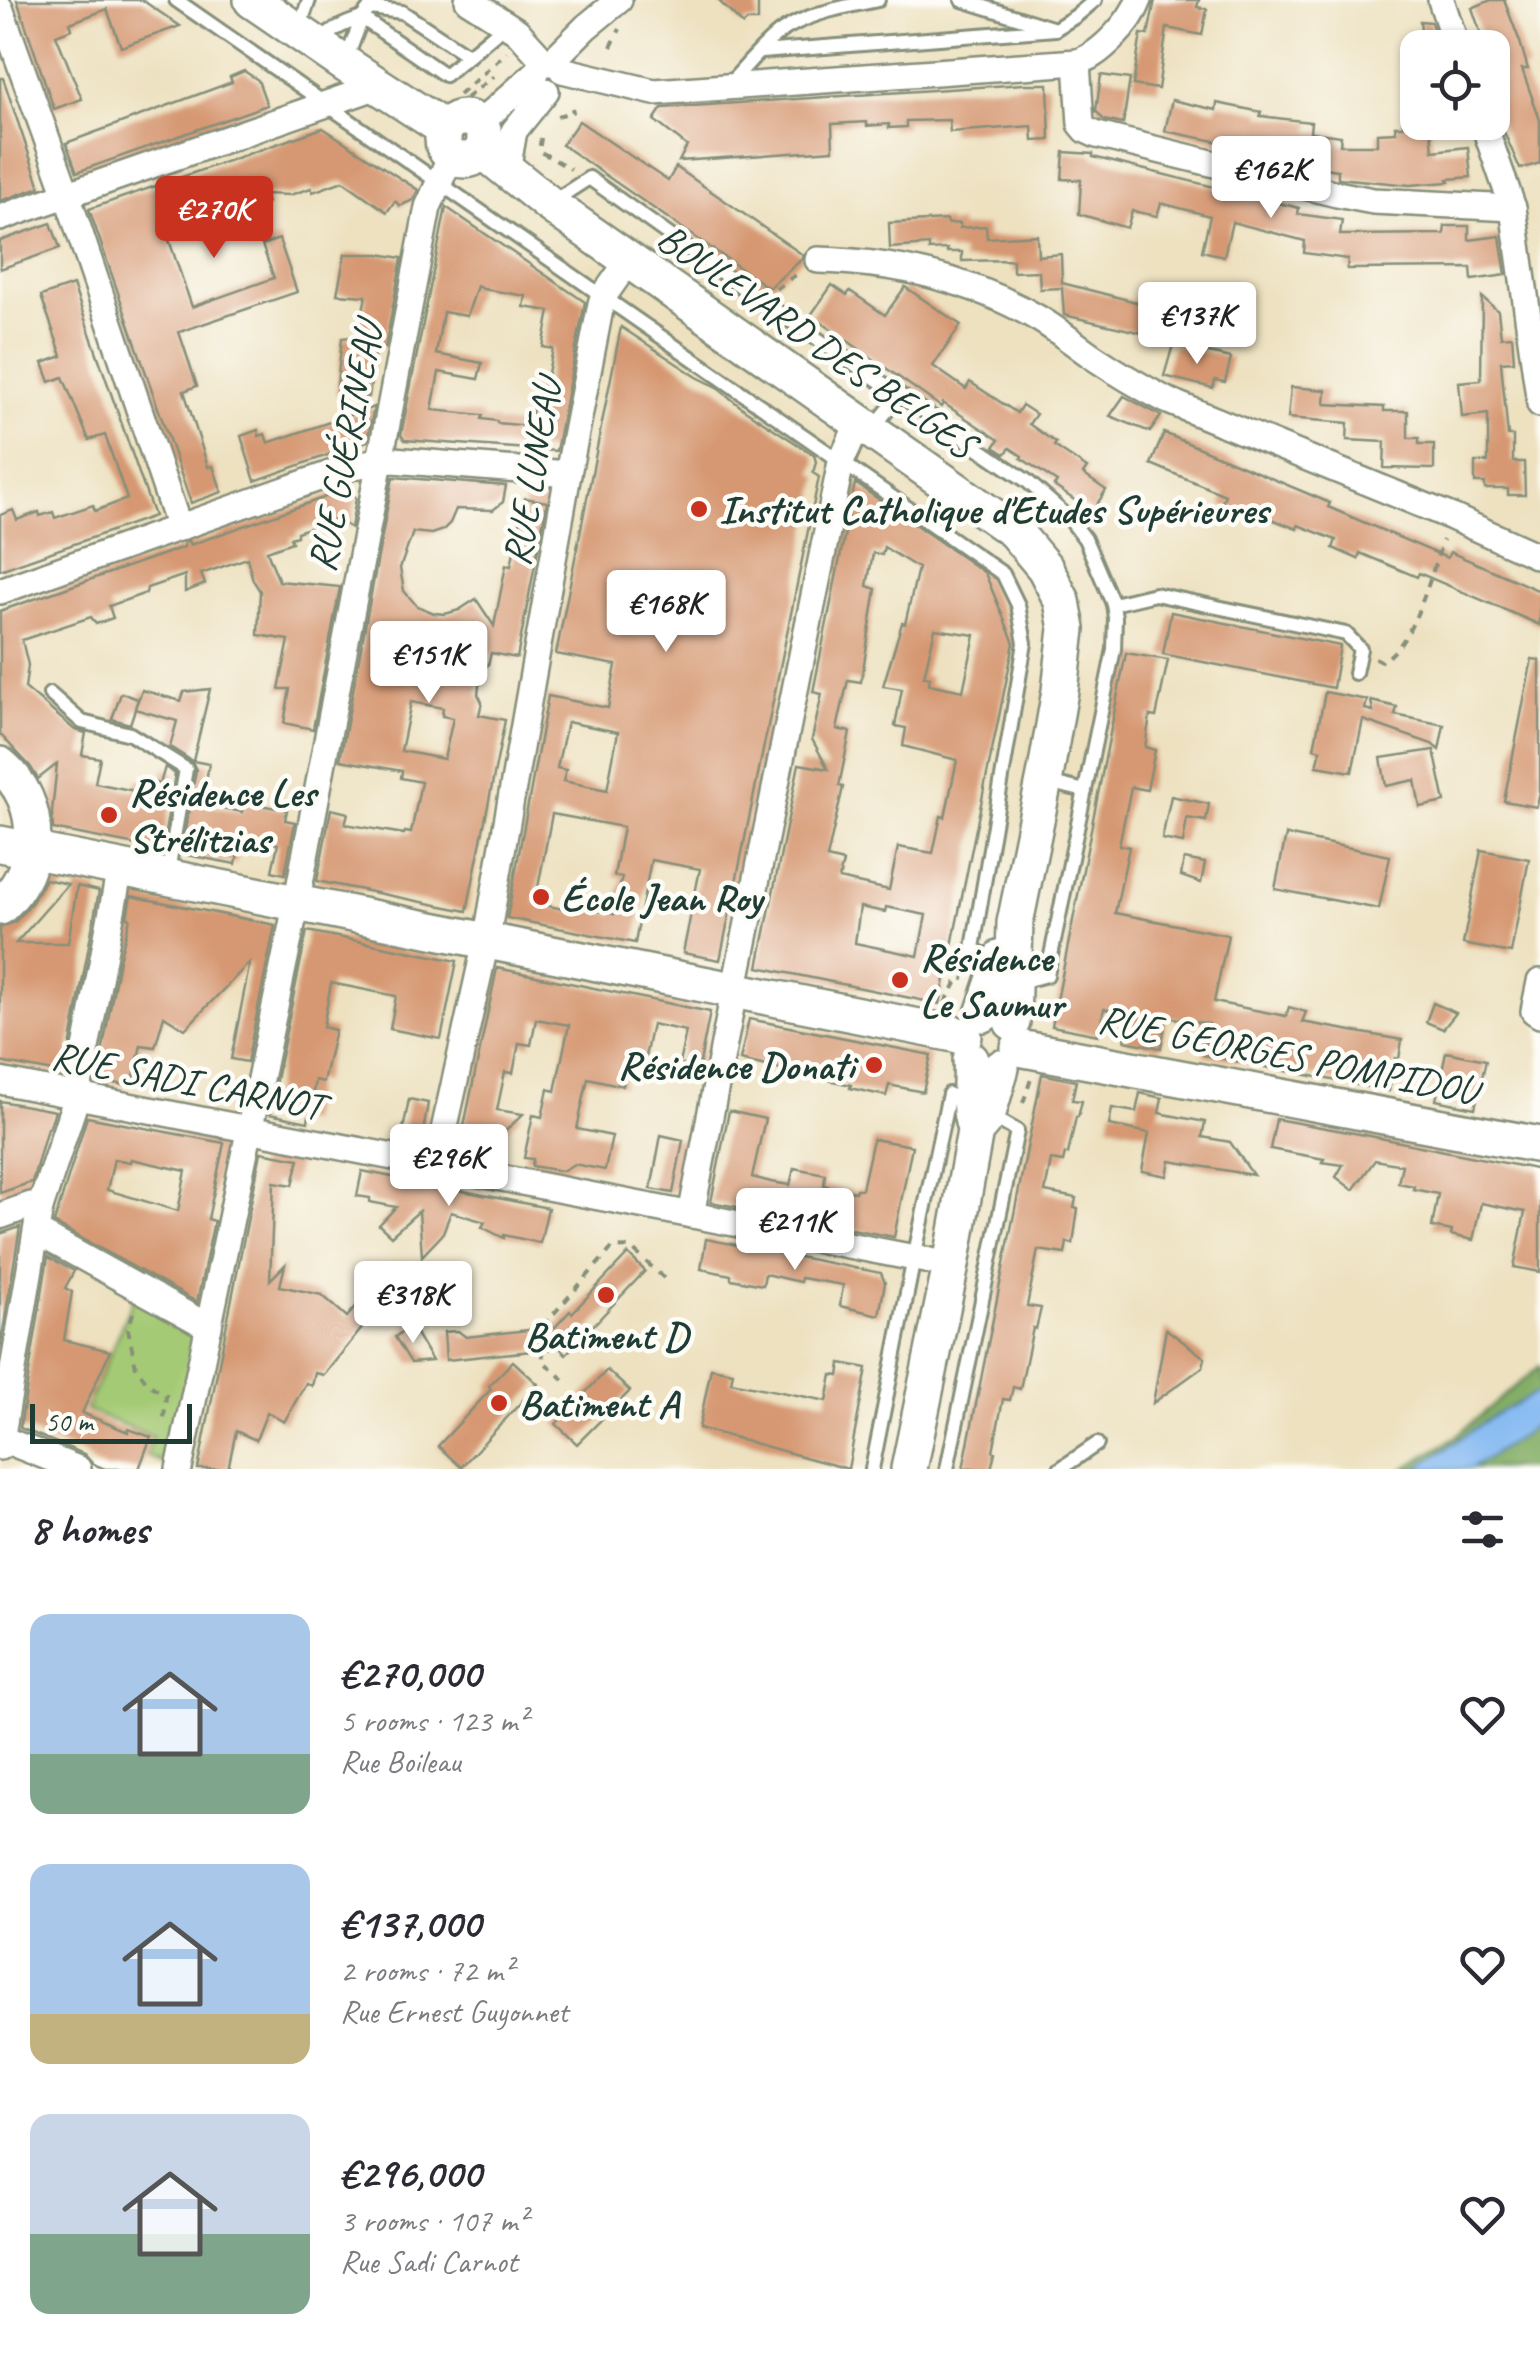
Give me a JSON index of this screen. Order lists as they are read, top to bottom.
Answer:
{
  "streets": {
    "main road": ["BOULEVARD DES BELGES", "RUE GEORGES POMPIDOU"],
    "street": ["RUE GUÉRINEAU", "RUE LUNEAU", "RUE SADI CARNOT"]
  },
  "crossings": [
    ["BOULEVARD DES BELGES", "RUE GUÉRINEAU"],
    ["BOULEVARD DES BELGES", "RUE LUNEAU"],
    ["RUE GUÉRINEAU", "RUE GEORGES POMPIDOU"],
    ["RUE GUÉRINEAU", "RUE SADI CARNOT"],
    ["RUE LUNEAU", "RUE GEORGES POMPIDOU"],
    ["RUE LUNEAU", "RUE SADI CARNOT"]
  ],
  "places": [
    "Institut Catholique d'Etudes Supérieures",
    "Résidence Les Strélitzias",
    "École Jean Roy",
    "Résidence Le Saumur",
    "Résidence Donati",
    "Batiment D",
    "Batiment A"
  ],
  "scale_bar": "50 m",
  "page": {
    "price": [
      "€162K",
      "€270K",
      "€137K",
      "€168K",
      "€151K",
      "€296K",
      "€211K",
      "€318K"
    ],
    "scale": "50 m",
    "heading": "8 homes",
    "list": [
      {
        "name": "€270,000",
        "note": "5 rooms · 123 m² · Rue Boileau"
      },
      {
        "name": "€137,000",
        "note": "2 rooms · 72 m² · Rue Ernest Guyonnet"
      },
      {
        "name": "€296,000",
        "note": "3 rooms · 107 m² · Rue Sadi Carnot"
      }
    ]
  }
}
